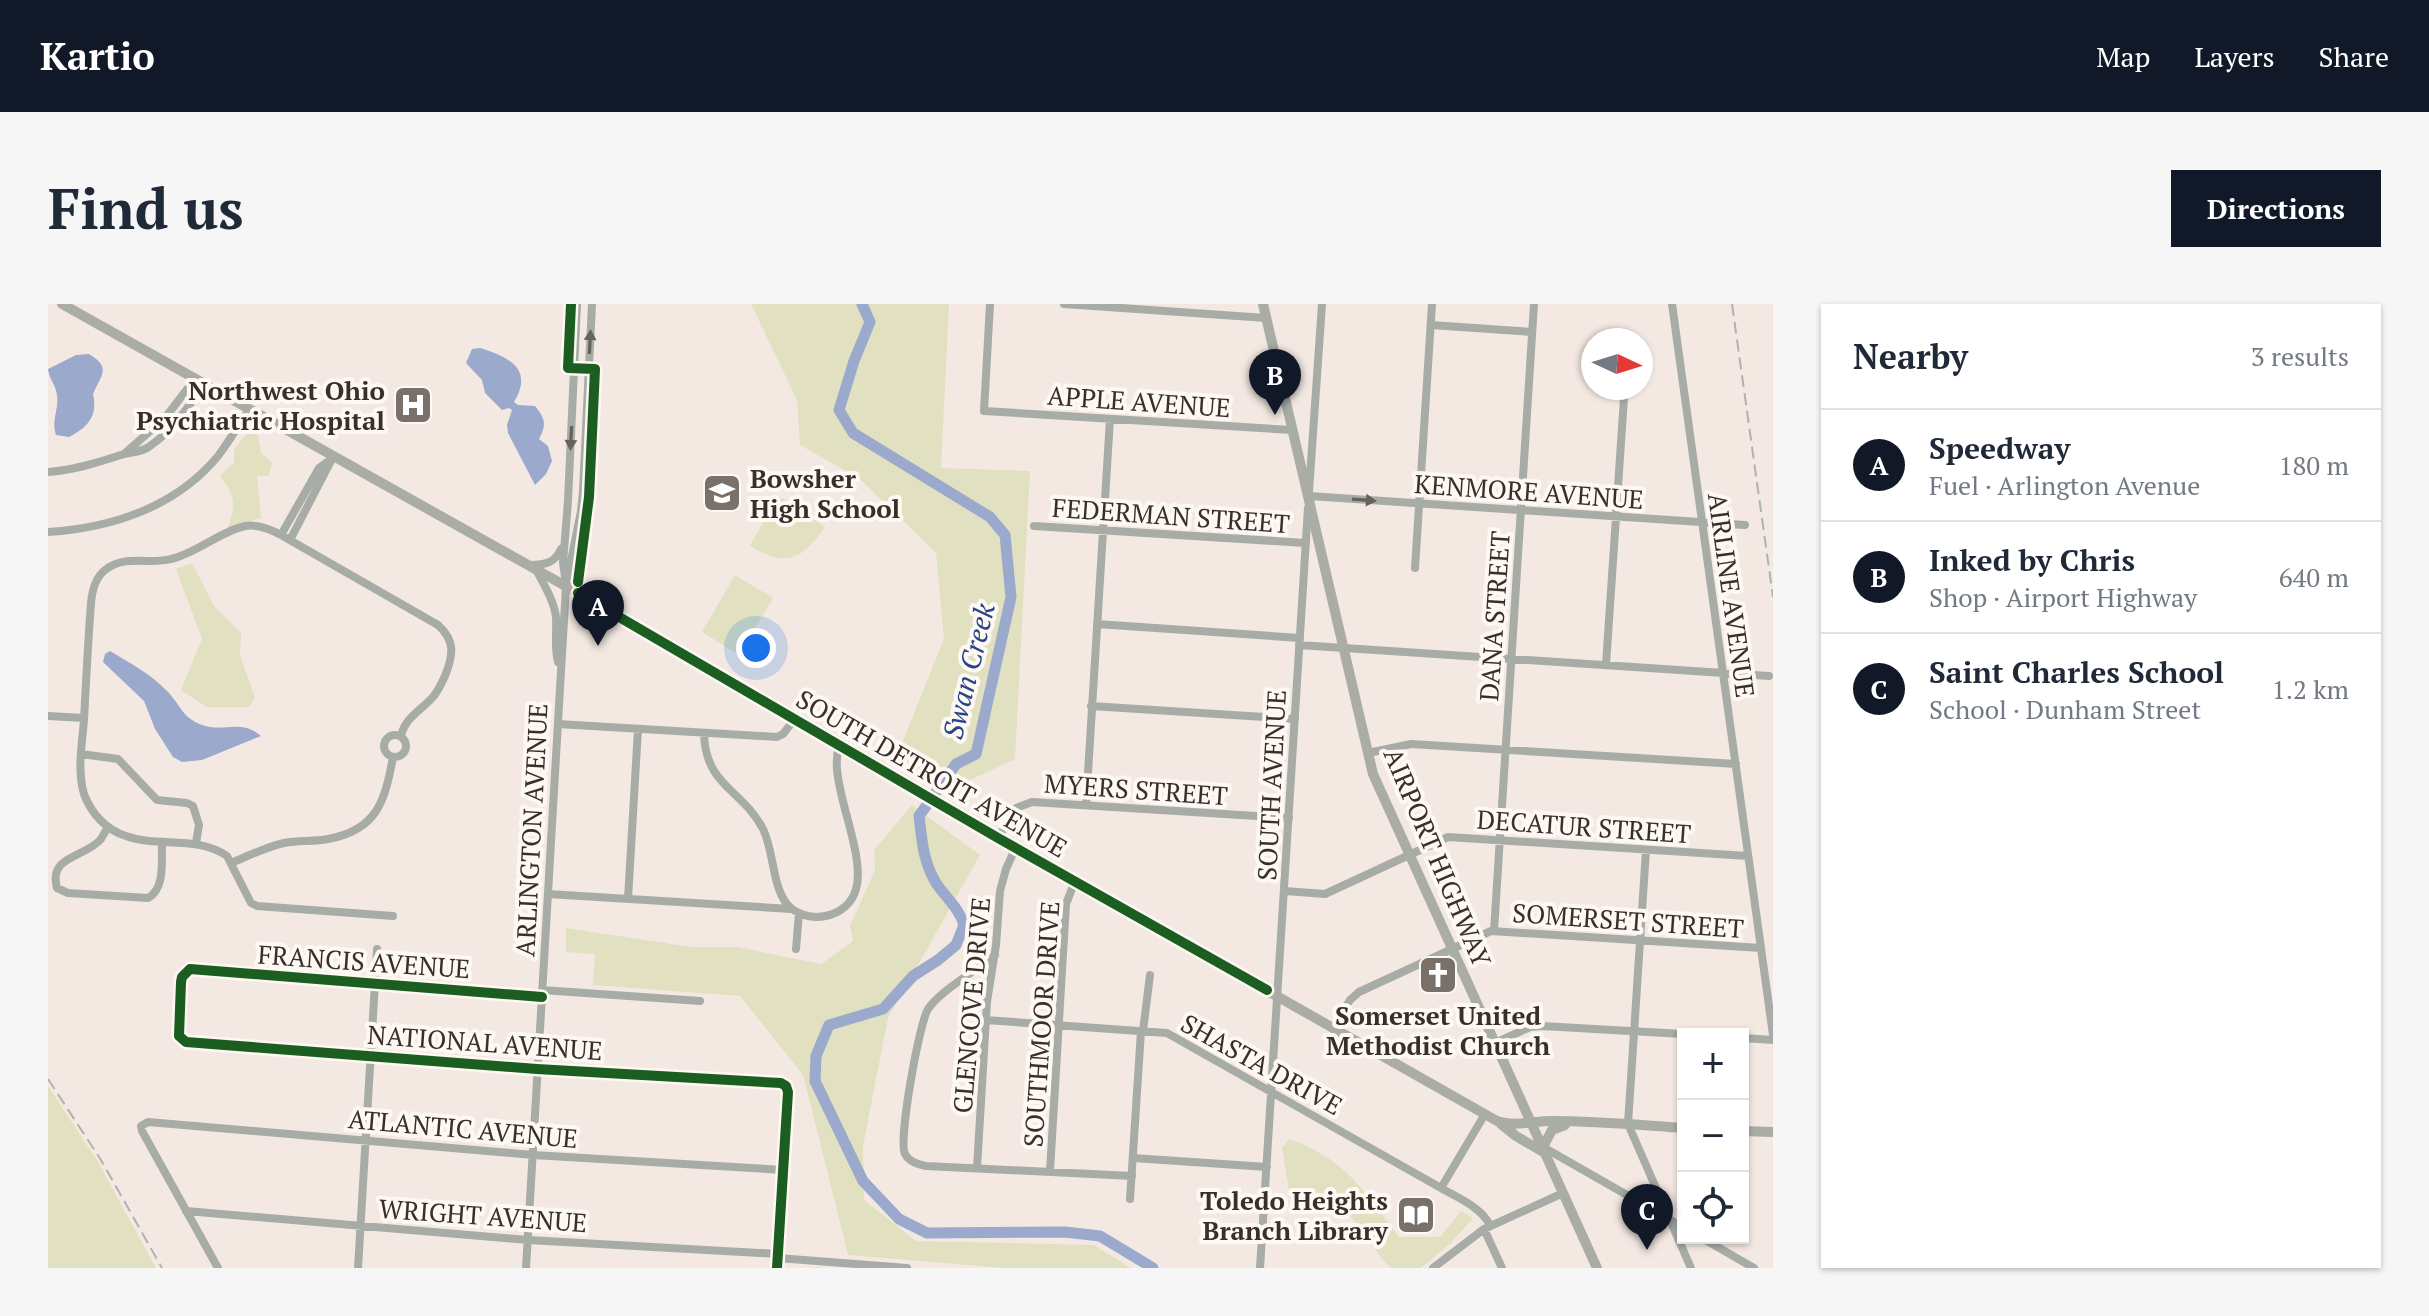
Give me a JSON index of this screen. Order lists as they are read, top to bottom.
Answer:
{
  "streets": {
    "main road": ["SOUTH DETROIT AVENUE", "AIRPORT HIGHWAY"],
    "street": [
      "APPLE AVENUE",
      "KENMORE AVENUE",
      "FEDERMAN STREET",
      "AIRLINE AVENUE",
      "DANA STREET",
      "SOUTH AVENUE",
      "MYERS STREET",
      "DECATUR STREET",
      "ARLINGTON AVENUE",
      "SOMERSET STREET",
      "FRANCIS AVENUE",
      "GLENCOVE DRIVE",
      "SOUTHMOOR DRIVE",
      "NATIONAL AVENUE",
      "SHASTA DRIVE",
      "ATLANTIC AVENUE",
      "WRIGHT AVENUE"
    ]
  },
  "crossings": [
    ["APPLE AVENUE", "AIRPORT HIGHWAY"],
    ["KENMORE AVENUE", "AIRLINE AVENUE"],
    ["KENMORE AVENUE", "DANA STREET"],
    ["KENMORE AVENUE", "SOUTH AVENUE"],
    ["KENMORE AVENUE", "AIRPORT HIGHWAY"],
    ["FEDERMAN STREET", "SOUTH AVENUE"],
    ["AIRLINE AVENUE", "DECATUR STREET"],
    ["AIRLINE AVENUE", "SOMERSET STREET"],
    ["DANA STREET", "DECATUR STREET"],
    ["DANA STREET", "SOMERSET STREET"],
    ["SOUTH DETROIT AVENUE", "SOUTH AVENUE"],
    ["SOUTH DETROIT AVENUE", "MYERS STREET"],
    ["SOUTH DETROIT AVENUE", "ARLINGTON AVENUE"],
    ["SOUTH DETROIT AVENUE", "AIRPORT HIGHWAY"],
    ["SOUTH DETROIT AVENUE", "SOMERSET STREET"],
    ["SOUTH DETROIT AVENUE", "GLENCOVE DRIVE"],
    ["SOUTH DETROIT AVENUE", "SOUTHMOOR DRIVE"],
    ["SOUTH AVENUE", "MYERS STREET"],
    ["SOUTH AVENUE", "DECATUR STREET"],
    ["SOUTH AVENUE", "AIRPORT HIGHWAY"],
    ["SOUTH AVENUE", "SHASTA DRIVE"],
    ["DECATUR STREET", "AIRPORT HIGHWAY"],
    ["ARLINGTON AVENUE", "FRANCIS AVENUE"],
    ["ARLINGTON AVENUE", "NATIONAL AVENUE"],
    ["ARLINGTON AVENUE", "ATLANTIC AVENUE"],
    ["ARLINGTON AVENUE", "WRIGHT AVENUE"],
    ["AIRPORT HIGHWAY", "SOMERSET STREET"],
    ["FRANCIS AVENUE", "NATIONAL AVENUE"],
    ["GLENCOVE DRIVE", "SHASTA DRIVE"],
    ["SOUTHMOOR DRIVE", "SHASTA DRIVE"],
    ["NATIONAL AVENUE", "ATLANTIC AVENUE"],
    ["ATLANTIC AVENUE", "WRIGHT AVENUE"]
  ],
  "water": ["Swan Creek"],
  "places": {
    "hospital": ["Northwest Ohio Psychiatric Hospital"],
    "school or university": ["Bowsher High School"],
    "church": ["Somerset United Methodist Church"],
    "library": ["Toledo Heights Branch Library"]
  },
  "north": "right",
  "page": {
    "header": "Kartio",
    "nav": ["Map", "Layers", "Share"],
    "buttons": "Directions",
    "title": "Find us",
    "heading": ["Nearby", "3 results"],
    "pins": ["B", "A", "C"],
    "list": [
      {
        "mark": "A",
        "name": "Speedway",
        "note": "Fuel · Arlington Avenue",
        "value": "180 m"
      },
      {
        "mark": "B",
        "name": "Inked by Chris",
        "note": "Shop · Airport Highway",
        "value": "640 m"
      },
      {
        "mark": "C",
        "name": "Saint Charles School",
        "note": "School · Dunham Street",
        "value": "1.2 km"
      }
    ],
    "map_buttons": ["+", "−"]
  }
}
